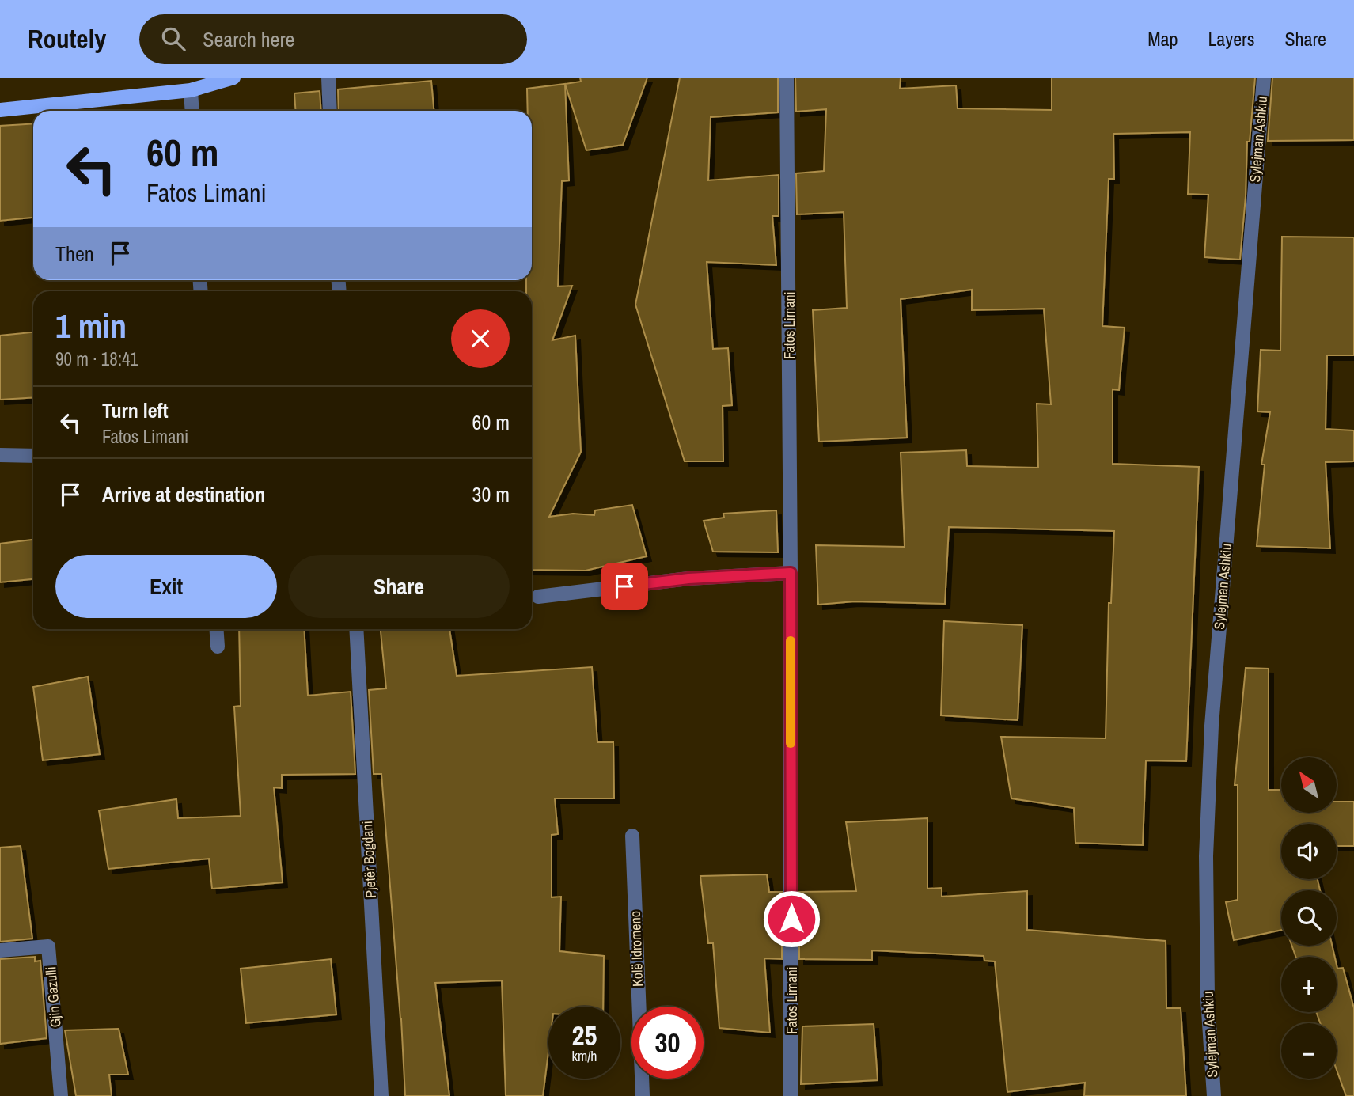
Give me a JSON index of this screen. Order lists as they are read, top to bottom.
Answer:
{
  "streets": {
    "street": [
      "Sylejman Ashkiu",
      "Fatos Limani",
      "Pjetër Bogdani",
      "Kolë Idromeno",
      "Gjin Gazulli"
    ]
  },
  "north": "top left",
  "page": {
    "header": "Routely",
    "search": "Search here",
    "nav": ["Map", "Layers", "Share"],
    "turn": ["60 m", "Fatos Limani"],
    "then": "Then",
    "heading": ["1 min", "90 m · 18:41"],
    "list": [
      {
        "name": "Turn left",
        "note": "Fatos Limani",
        "value": "60 m"
      },
      {
        "name": "Arrive at destination",
        "value": "30 m"
      }
    ],
    "buttons": ["Exit", "Share"],
    "map_buttons": ["+", "−"],
    "speed": "25 km/h",
    "limit": "30"
  }
}
